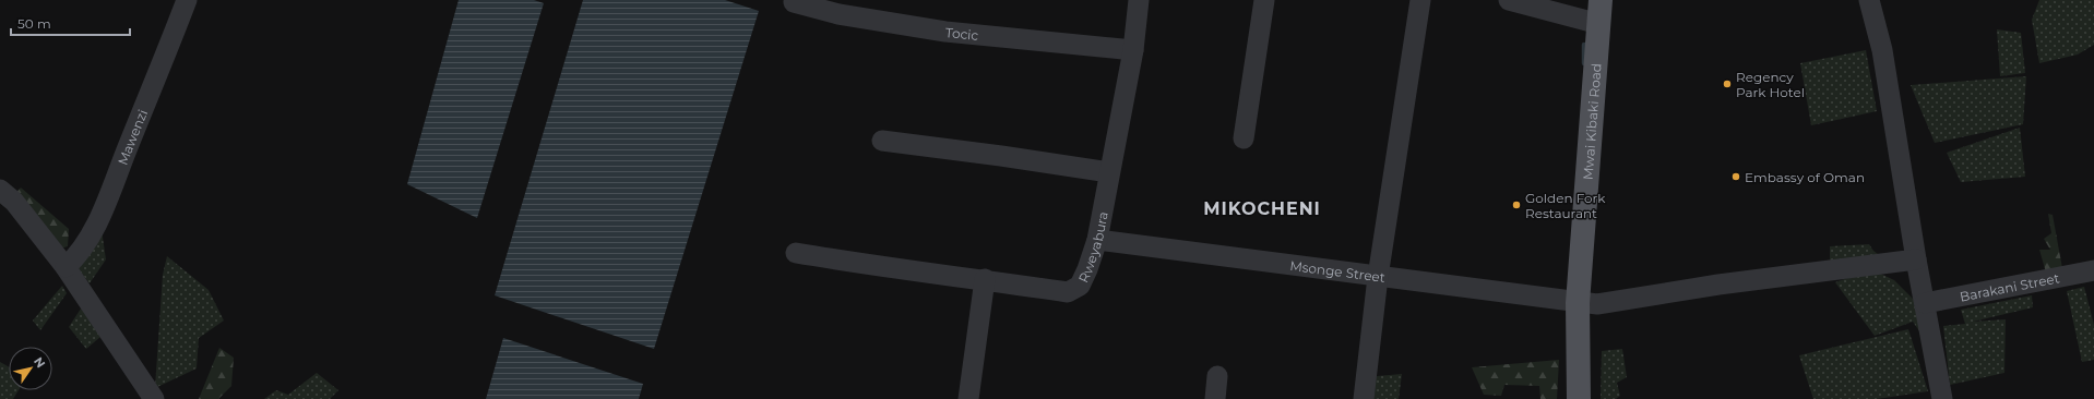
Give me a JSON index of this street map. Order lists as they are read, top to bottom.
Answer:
{
  "streets": {
    "main road": ["Mwai Kibaki Road"],
    "street": [
      "Tocic",
      "Mawenzi",
      "Rweyabura",
      "Msonge Street",
      "Barakani Street"
    ]
  },
  "crossings": [
    ["Tocic", "Rweyabura"],
    ["Mwai Kibaki Road", "Msonge Street"],
    ["Rweyabura", "Msonge Street"]
  ],
  "districts": ["MIKOCHENI"],
  "places": ["Regency Park Hotel", "Embassy of Oman", "Golden Fork Restaurant"],
  "scale_bar": "50 m",
  "north": "top right"
}
